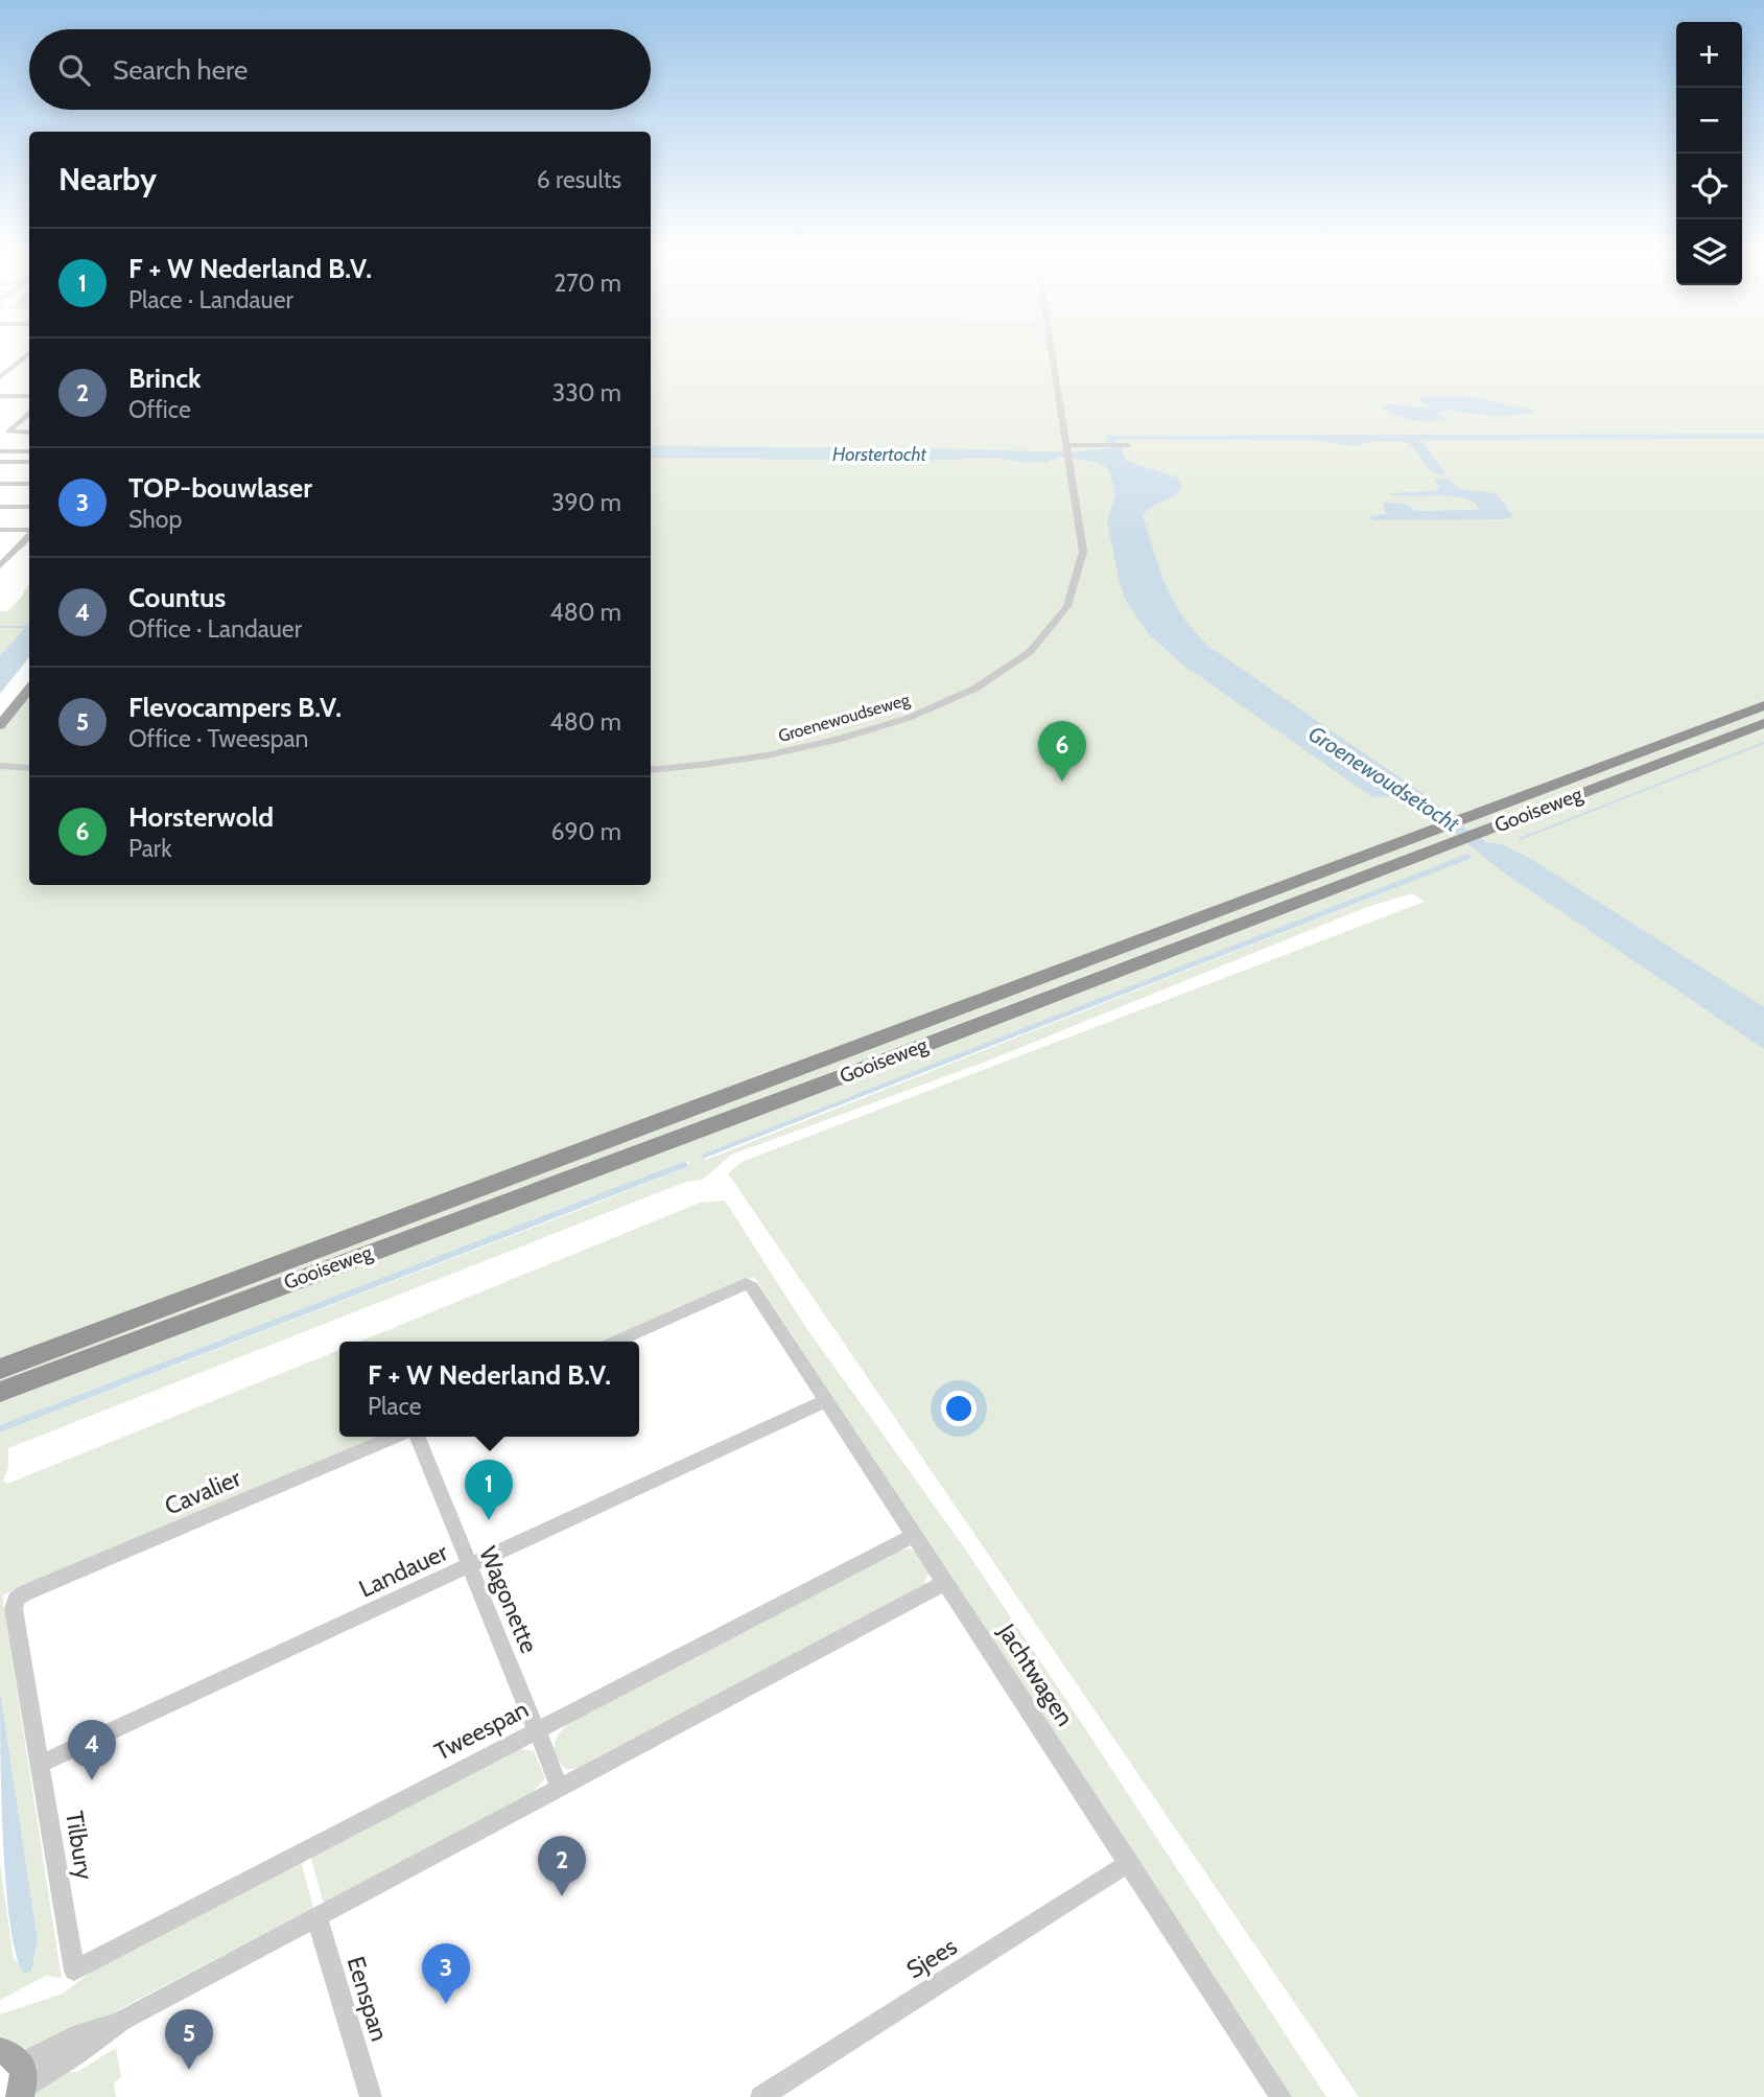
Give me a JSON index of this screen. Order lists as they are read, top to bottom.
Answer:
{
  "streets": {
    "highway": ["Gooiseweg"],
    "street": [
      "Groenewoudseweg",
      "Cavalier",
      "Landauer",
      "Wagonette",
      "Jachtwagen",
      "Tweespan",
      "Tilbury",
      "Sjees",
      "Eenspan"
    ]
  },
  "crossings": [
    ["Cavalier", "Tilbury"],
    ["Landauer", "Wagonette"],
    ["Landauer", "Jachtwagen"],
    ["Landauer", "Tilbury"],
    ["Wagonette", "Tweespan"],
    ["Jachtwagen", "Tweespan"],
    ["Jachtwagen", "Sjees"],
    ["Tweespan", "Tilbury"]
  ],
  "water": ["Horstertocht", "Groenewoudsetocht"],
  "page": {
    "map_buttons": ["+", "−"],
    "search": "Search here",
    "heading": ["Nearby", "6 results"],
    "list": [
      {
        "mark": "1",
        "name": "F + W Nederland B.V.",
        "note": "Place · Landauer",
        "value": "270 m"
      },
      {
        "mark": "2",
        "name": "Brinck",
        "note": "Office",
        "value": "330 m"
      },
      {
        "mark": "3",
        "name": "TOP-bouwlaser",
        "note": "Shop",
        "value": "390 m"
      },
      {
        "mark": "4",
        "name": "Countus",
        "note": "Office · Landauer",
        "value": "480 m"
      },
      {
        "mark": "5",
        "name": "Flevocampers B.V.",
        "note": "Office · Tweespan",
        "value": "480 m"
      },
      {
        "mark": "6",
        "name": "Horsterwold",
        "note": "Park",
        "value": "690 m"
      }
    ],
    "pins": [
      "6",
      "1",
      "4",
      "2",
      "3",
      "5"
    ],
    "popup": ["F + W Nederland B.V.", "Place"]
  }
}
